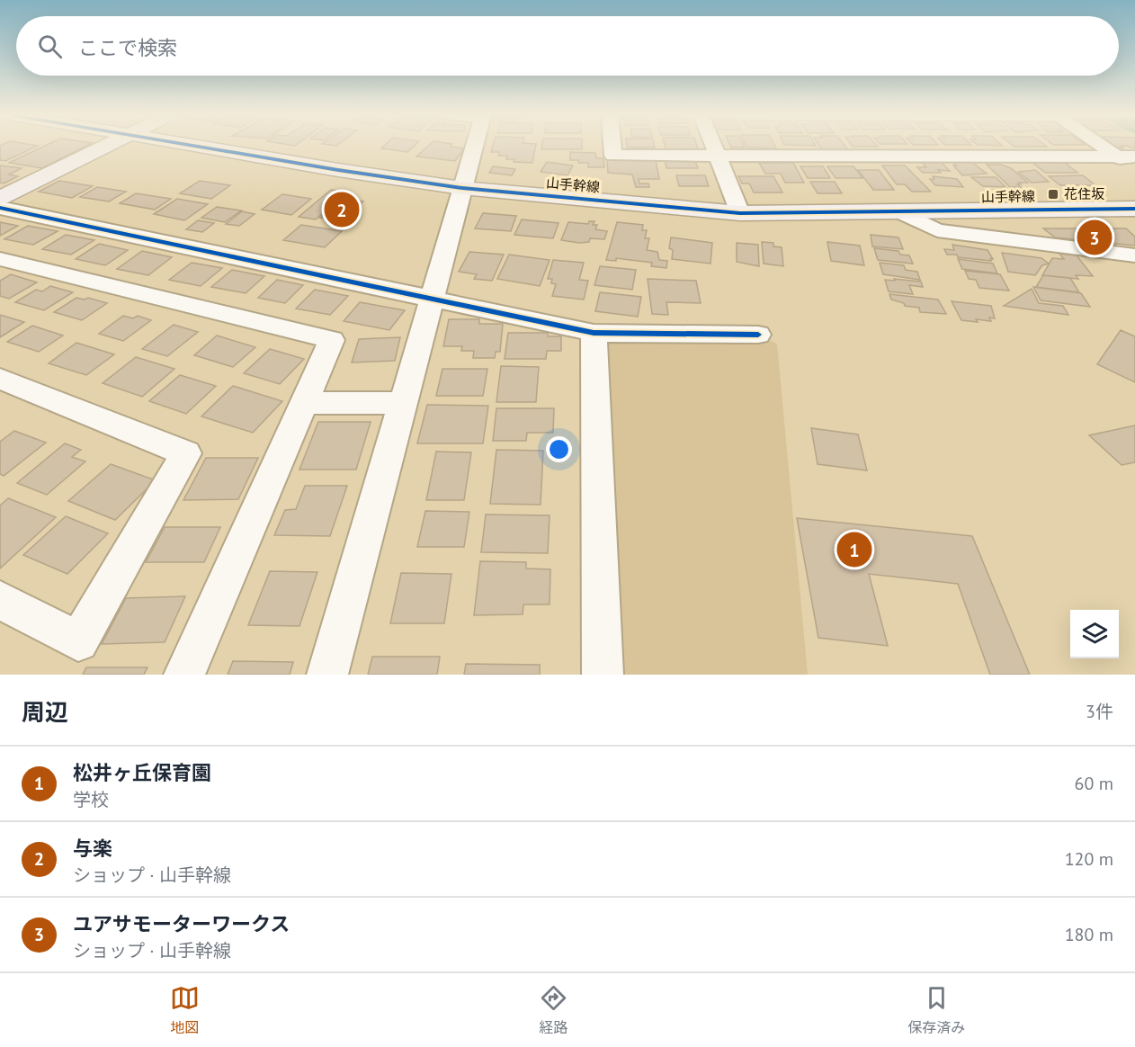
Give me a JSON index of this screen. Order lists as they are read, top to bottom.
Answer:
{
  "streets": {
    "street": ["山手幹線"]
  },
  "places": {
    "transit": ["花住坂"]
  },
  "page": {
    "search": "ここで検索",
    "pins": ["2", "3", "1"],
    "heading": ["周辺", "3件"],
    "list": [
      {
        "mark": "1",
        "name": "松井ヶ丘保育園",
        "note": "学校",
        "value": "60 m"
      },
      {
        "mark": "2",
        "name": "与楽",
        "note": "ショップ · 山手幹線",
        "value": "120 m"
      },
      {
        "mark": "3",
        "name": "ユアサモーターワークス",
        "note": "ショップ · 山手幹線",
        "value": "180 m"
      }
    ],
    "nav": ["地図", "経路", "保存済み"]
  }
}
